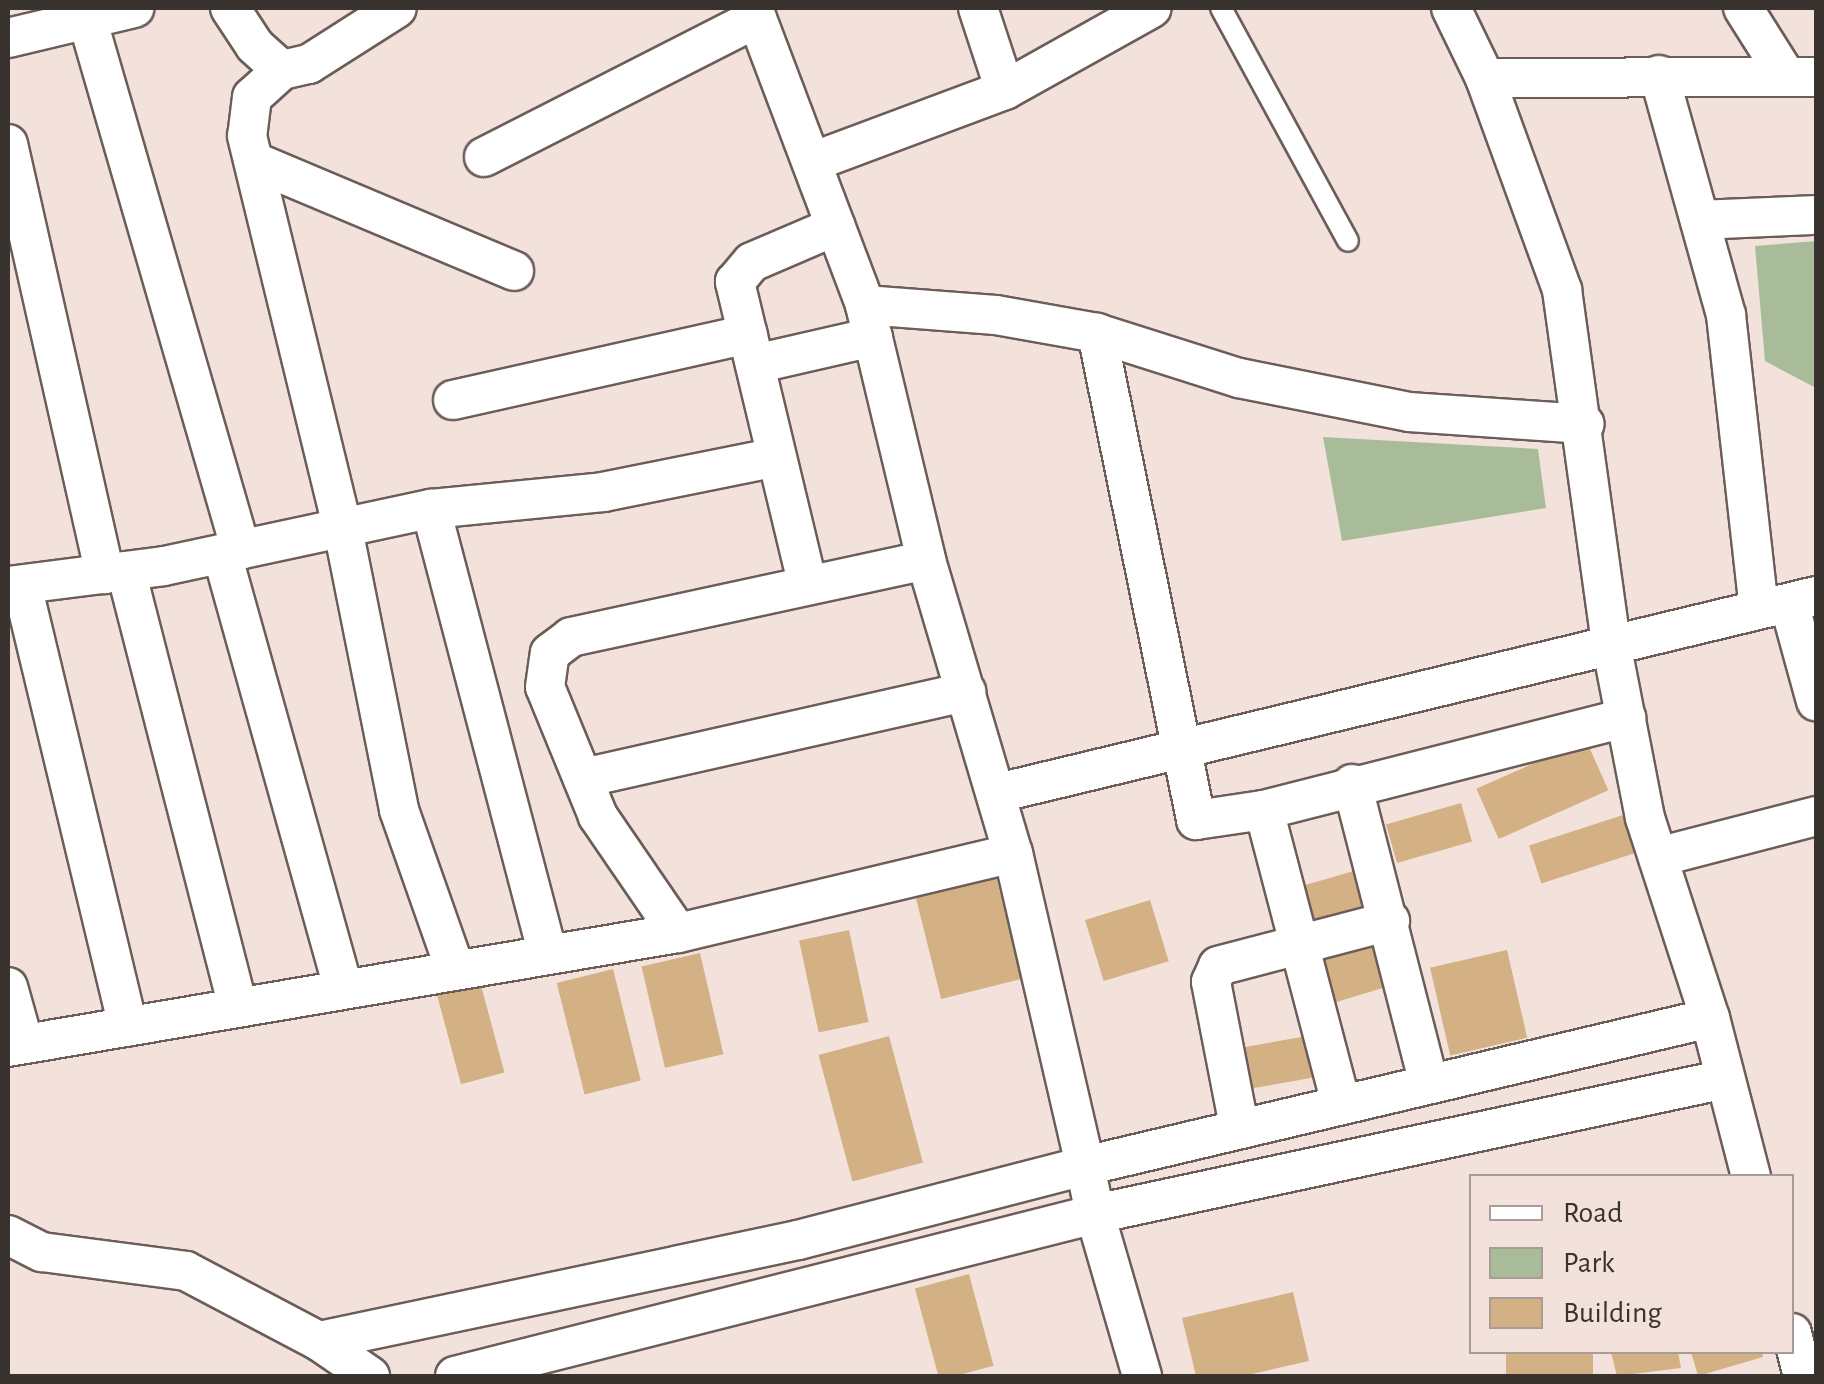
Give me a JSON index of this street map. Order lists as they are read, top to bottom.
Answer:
{
  "legend": ["Road", "Park", "Building"]
}
